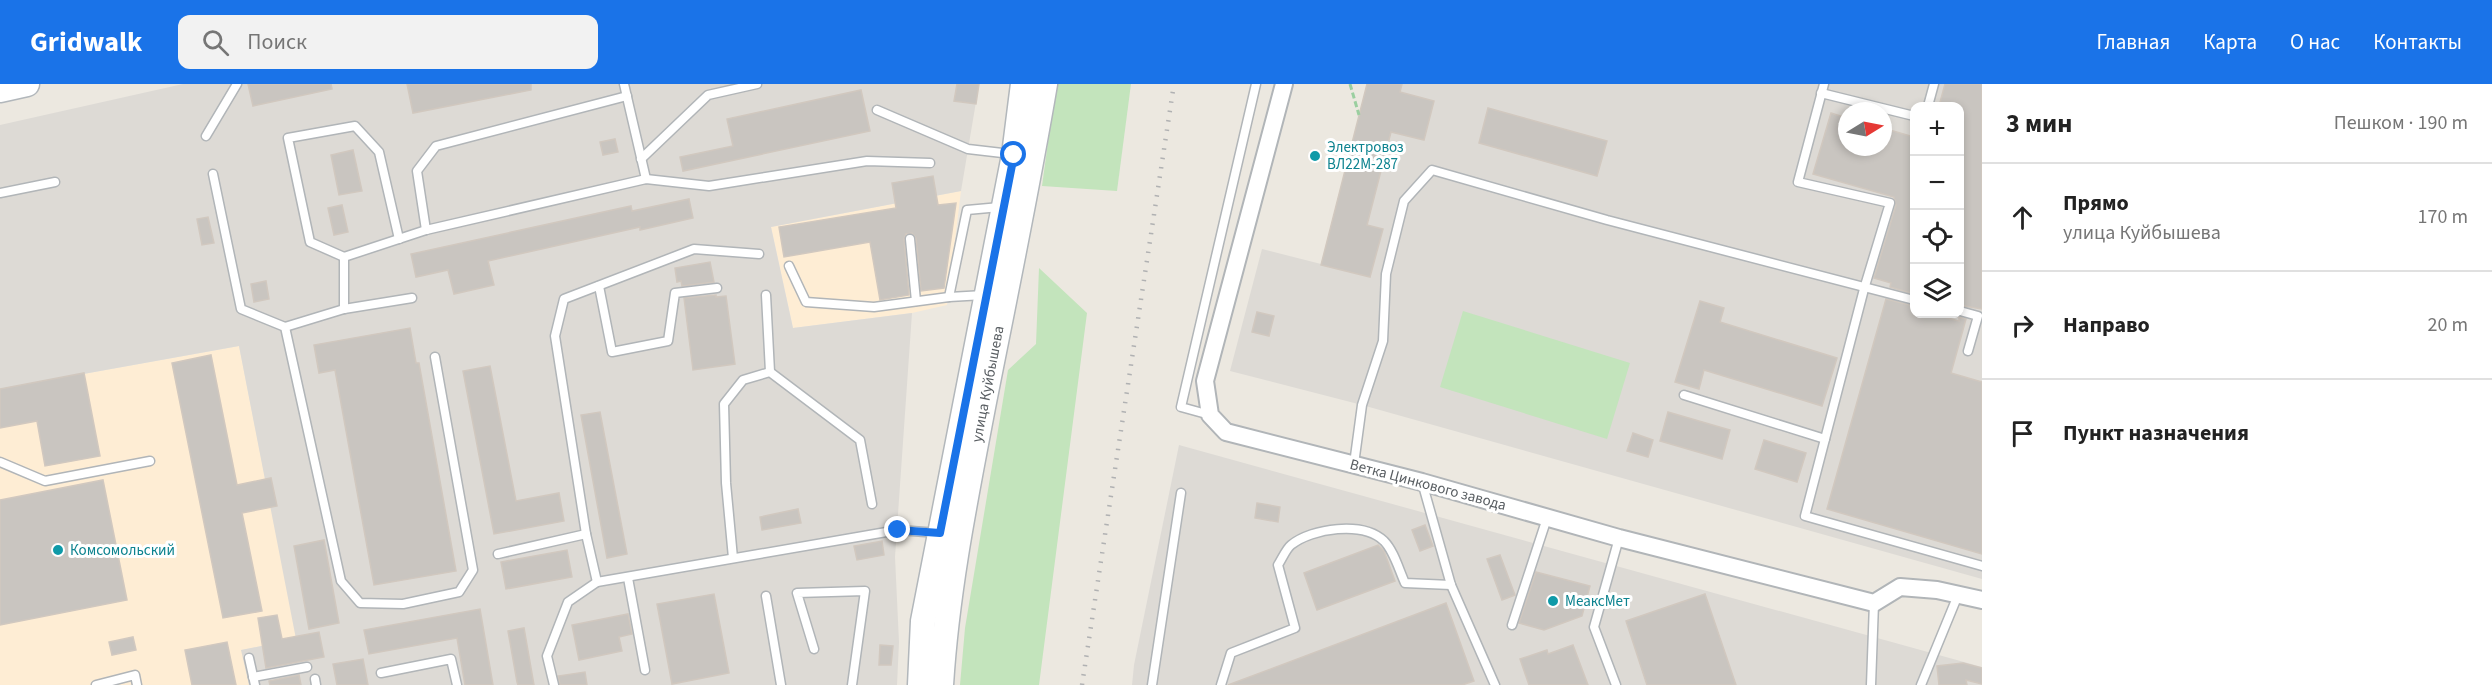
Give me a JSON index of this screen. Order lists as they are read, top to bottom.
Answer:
{
  "streets": {
    "main road": ["улица Куйбышева"],
    "street": ["Ветка Цинкового завода"]
  },
  "places": ["Электровоз ВЛ22М-287", "Комсомольский", "МеаксМет"],
  "north": "right",
  "page": {
    "header": "Gridwalk",
    "search": "Поиск",
    "nav": [
      "Главная",
      "Карта",
      "О нас",
      "Контакты"
    ],
    "heading": ["3 мин", "Пешком · 190 m"],
    "map_buttons": ["+", "−"],
    "list": [
      ["Прямо", "улица Куйбышева", "170 m"],
      ["Направо", "20 m"],
      "Пункт назначения"
    ]
  }
}
